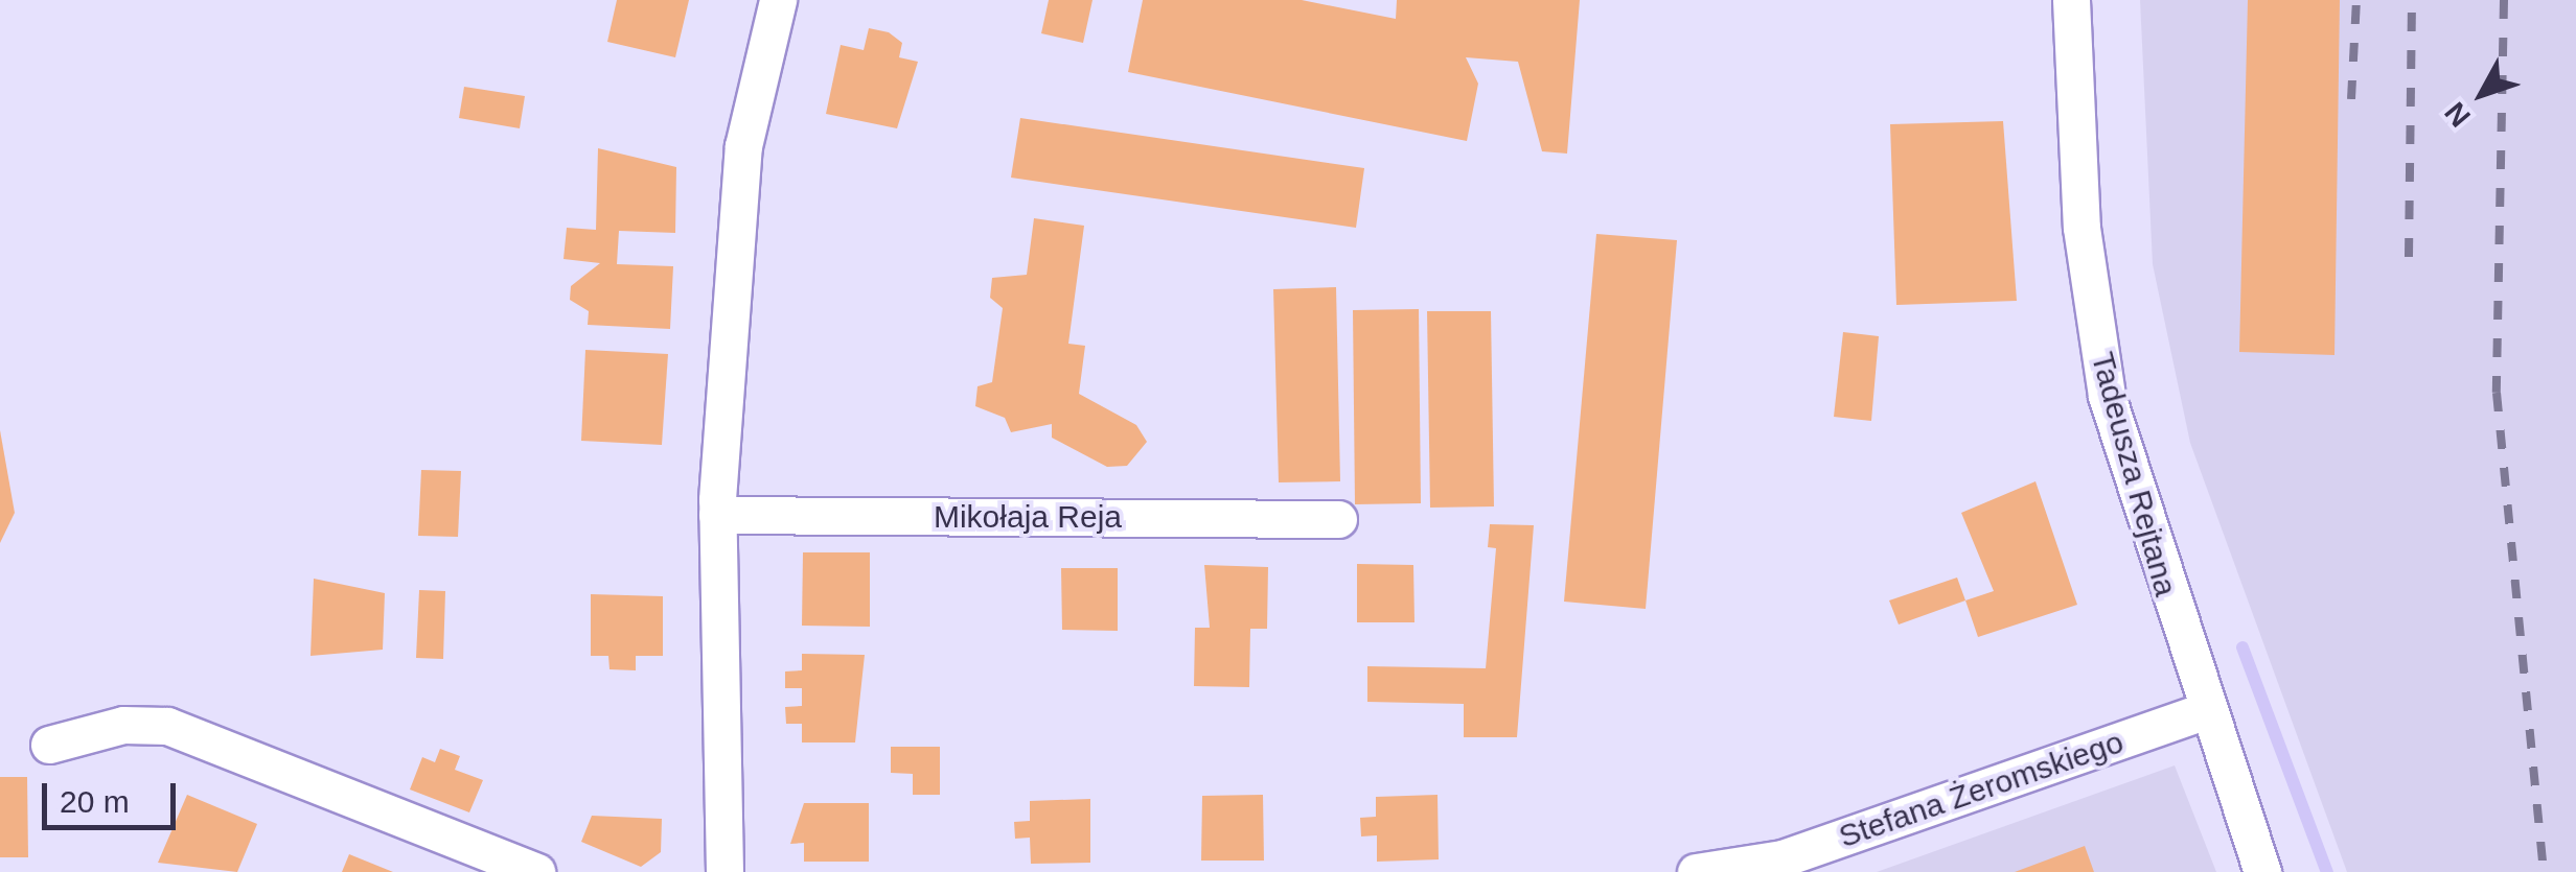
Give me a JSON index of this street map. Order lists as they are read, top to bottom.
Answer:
{
  "streets": {
    "street": ["Tadeusza Rejtana", "Mikołaja Reja", "Stefana Żeromskiego"]
  },
  "crossings": [
    ["Tadeusza Rejtana", "Stefana Żeromskiego"]
  ],
  "scale_bar": "20 m",
  "north": "bottom left"
}
